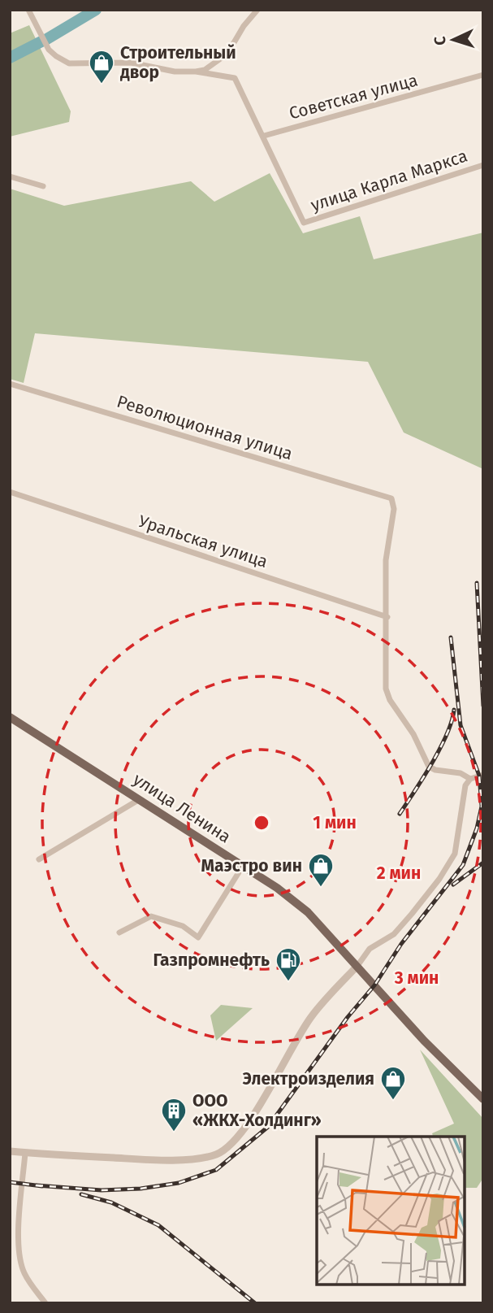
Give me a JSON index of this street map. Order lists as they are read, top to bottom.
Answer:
{
  "streets": {
    "main road": ["улица Ленина"],
    "street": [
      "Советская улица",
      "улица Карла Маркса",
      "Революционная улица",
      "Уральская улица"
    ]
  },
  "crossings": [
    ["Советская улица", "улица Карла Маркса"],
    ["Революционная улица", "Уральская улица"]
  ],
  "places": {
    "shop": ["Строительный двор", "Маэстро вин", "Электроизделия"],
    "fuel station": ["Газпромнефть"],
    "building": ["ООО «ЖКХ-Холдинг»"]
  },
  "north": "left",
  "rings": ["1 мин", "2 мин", "3 мин"]
}
